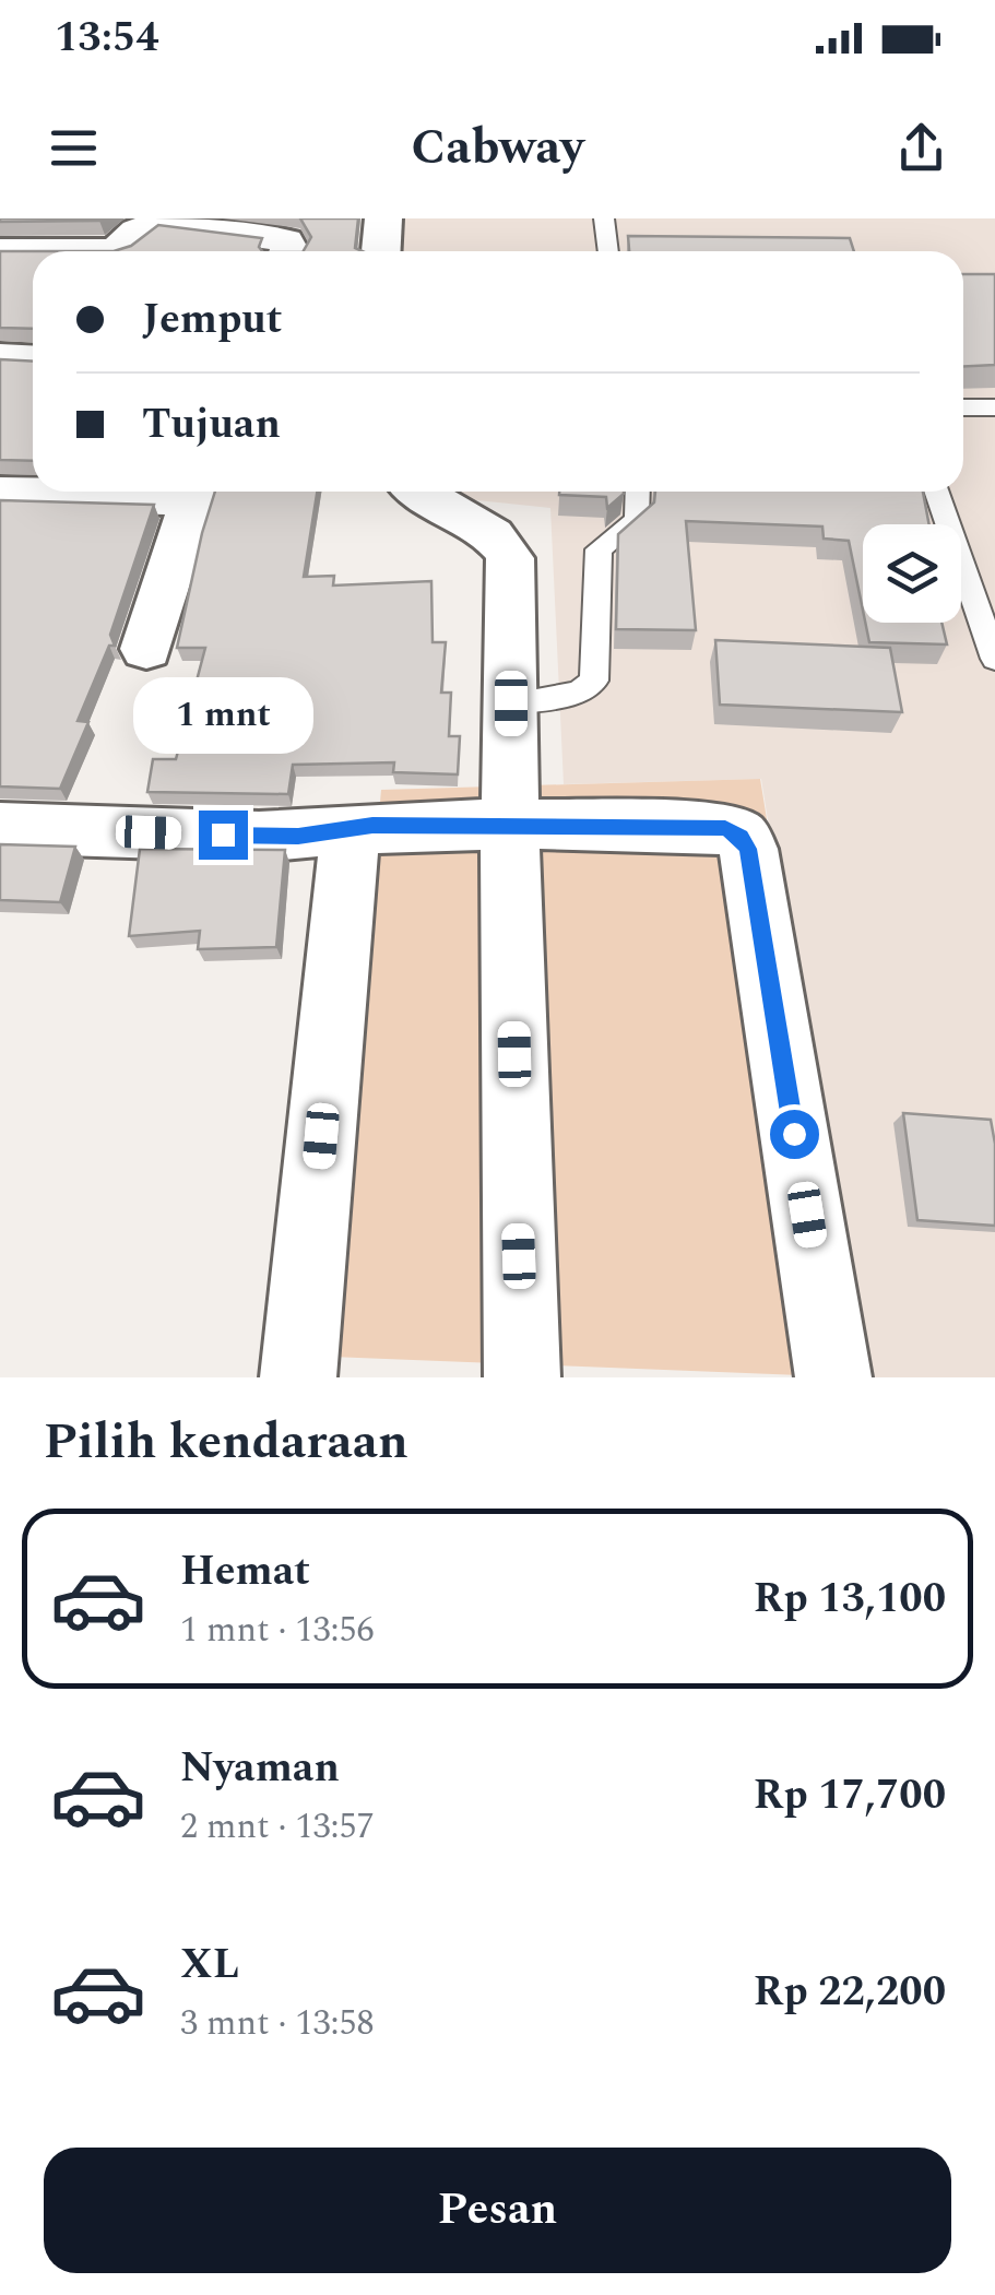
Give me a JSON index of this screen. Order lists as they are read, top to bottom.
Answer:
{
  "page": {
    "status": "13:54",
    "header": "Cabway",
    "banner": ["Jemput", "Tujuan"],
    "bubble": "1 mnt",
    "heading": "Pilih kendaraan",
    "list": [
      {
        "name": "Hemat",
        "note": "1 mnt · 13:56",
        "value": "Rp 13,100"
      },
      {
        "name": "Nyaman",
        "note": "2 mnt · 13:57",
        "value": "Rp 17,700"
      },
      {
        "name": "XL",
        "note": "3 mnt · 13:58",
        "value": "Rp 22,200"
      }
    ],
    "buttons": "Pesan"
  }
}
